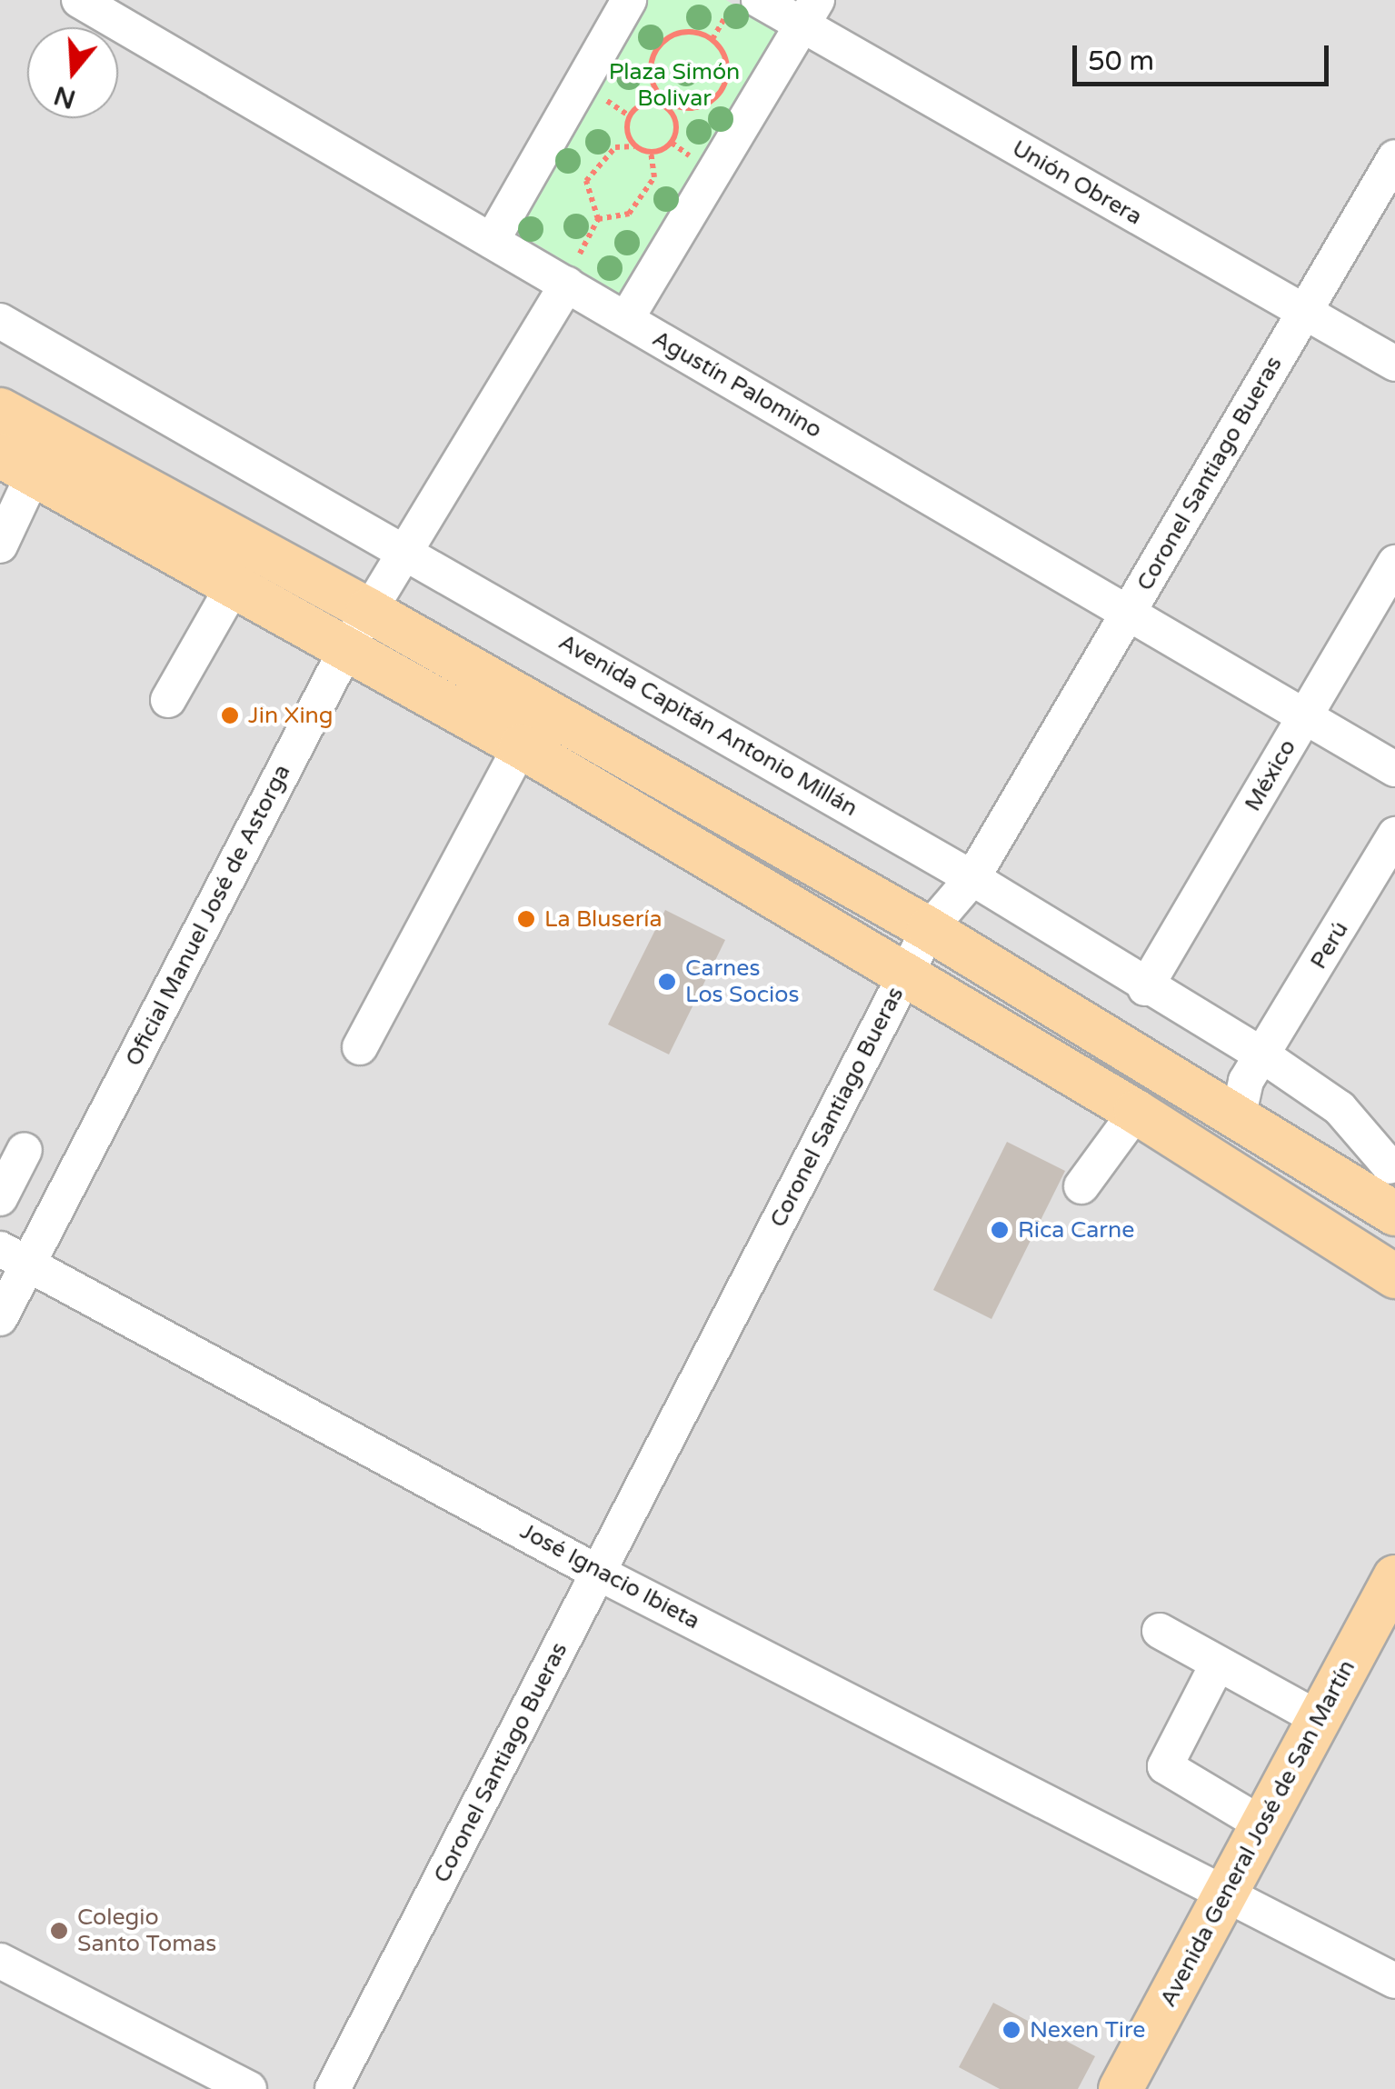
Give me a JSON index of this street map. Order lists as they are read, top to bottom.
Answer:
{
  "streets": {
    "main road": ["Avenida General José de San Martín"],
    "street": [
      "Unión Obrera",
      "Agustín Palomino",
      "Coronel Santiago Bueras",
      "Avenida Capitán Antonio Millán",
      "México",
      "Oficial Manuel José de Astorga",
      "Perú",
      "José Ignacio Ibieta"
    ]
  },
  "crossings": [
    ["Unión Obrera", "Coronel Santiago Bueras"],
    ["Agustín Palomino", "Coronel Santiago Bueras"],
    ["Agustín Palomino", "México"],
    ["Agustín Palomino", "Oficial Manuel José de Astorga"],
    ["Coronel Santiago Bueras", "Avenida Capitán Antonio Millán"],
    ["Coronel Santiago Bueras", "José Ignacio Ibieta"],
    ["Avenida Capitán Antonio Millán", "México"],
    ["Avenida Capitán Antonio Millán", "Oficial Manuel José de Astorga"],
    ["Avenida Capitán Antonio Millán", "Perú"],
    ["Oficial Manuel José de Astorga", "José Ignacio Ibieta"],
    ["José Ignacio Ibieta", "Avenida General José de San Martín"]
  ],
  "parks": ["Plaza Simón Bolivar"],
  "places": [
    "Jin Xing",
    "La Blusería",
    "Carnes Los Socios",
    "Rica Carne",
    "Colegio Santo Tomas",
    "Nexen Tire"
  ],
  "scale_bar": "50 m",
  "north": "bottom"
}
